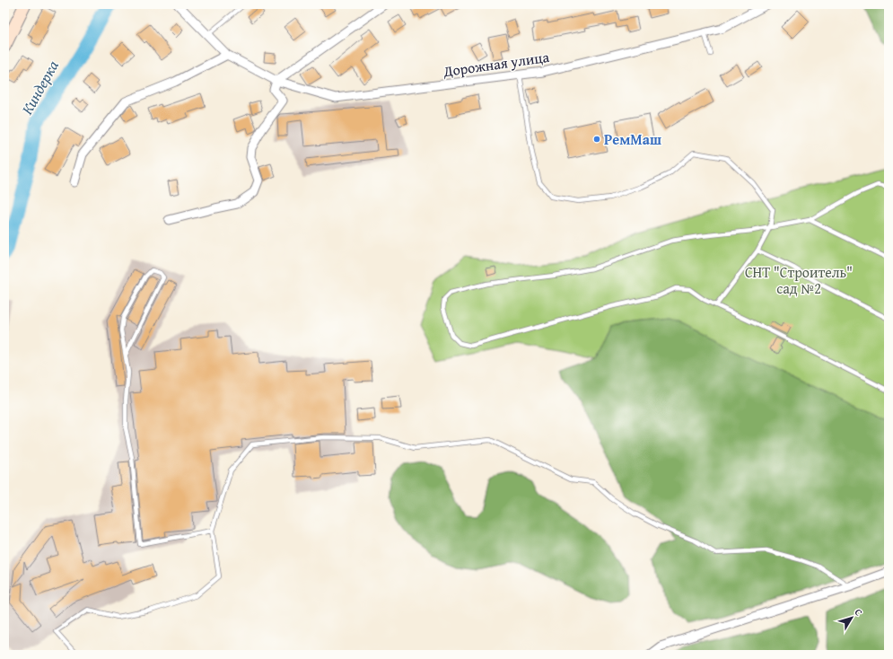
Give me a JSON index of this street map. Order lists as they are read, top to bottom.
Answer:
{
  "streets": {
    "street": ["Дорожная улица"]
  },
  "water": ["Киндерка"],
  "parks": ["СНТ \"Строитель\" сад №2"],
  "places": ["РемМаш"],
  "north": "top right"
}
